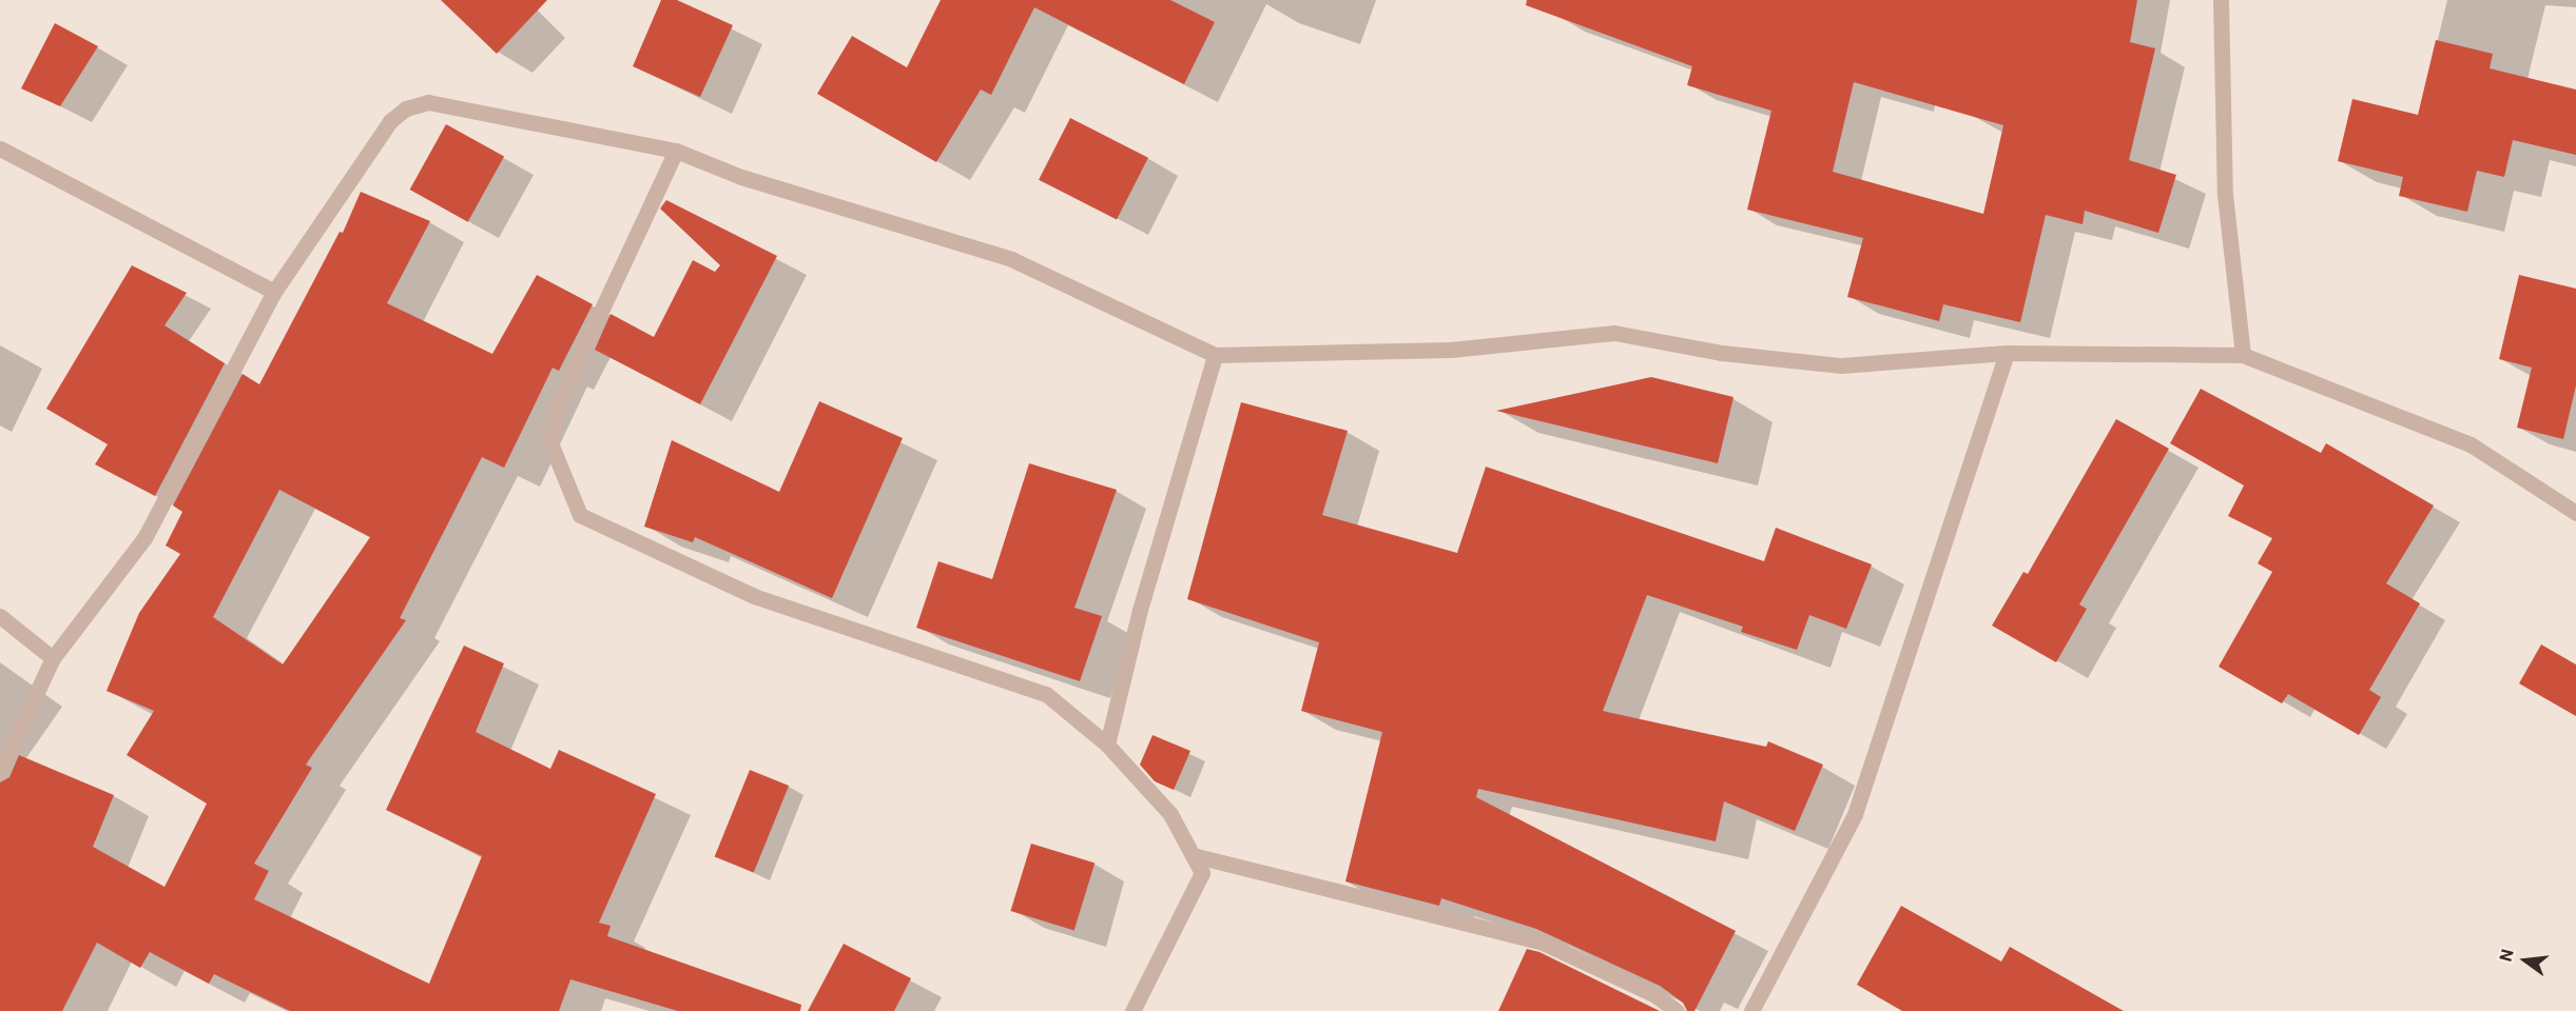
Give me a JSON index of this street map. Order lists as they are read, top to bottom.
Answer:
{
  "north": "left"
}
